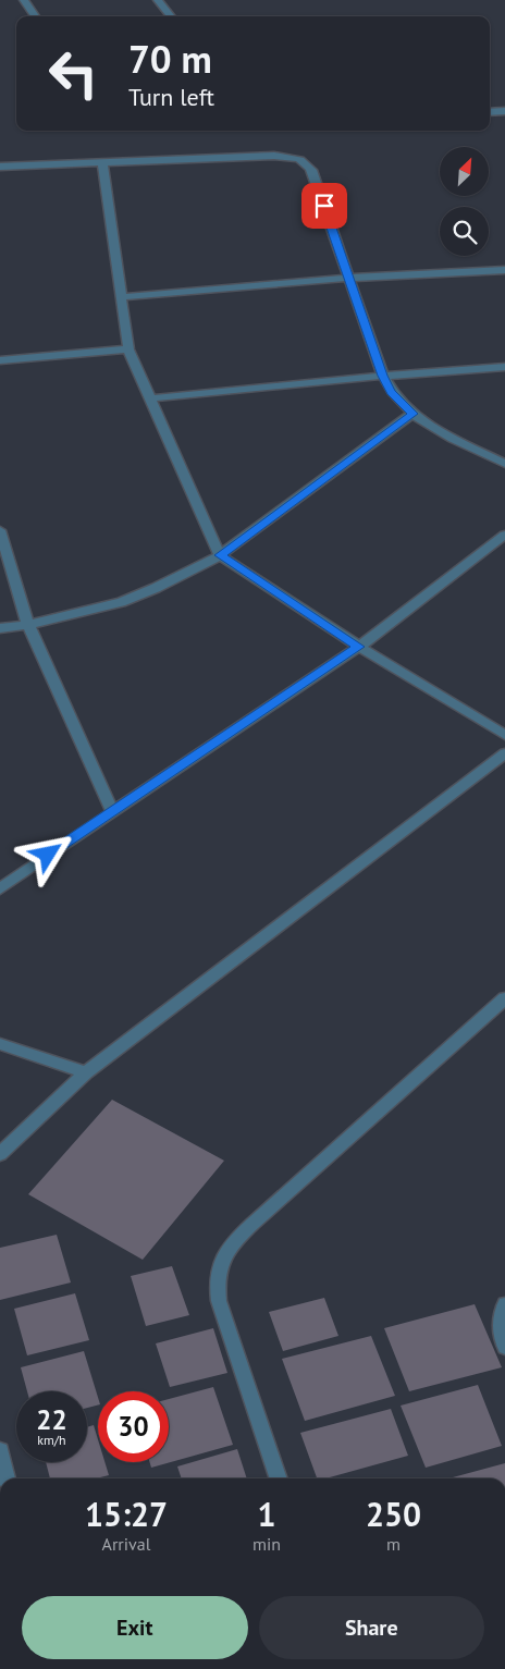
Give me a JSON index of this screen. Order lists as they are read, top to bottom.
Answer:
{
  "north": "top right",
  "page": {
    "turn": ["70 m", "Turn left"],
    "speed": "22 km/h",
    "limit": "30",
    "eta": [
      "15:27",
      "Arrival",
      "1",
      "min",
      "250",
      "m"
    ],
    "buttons": ["Exit", "Share"]
  }
}
